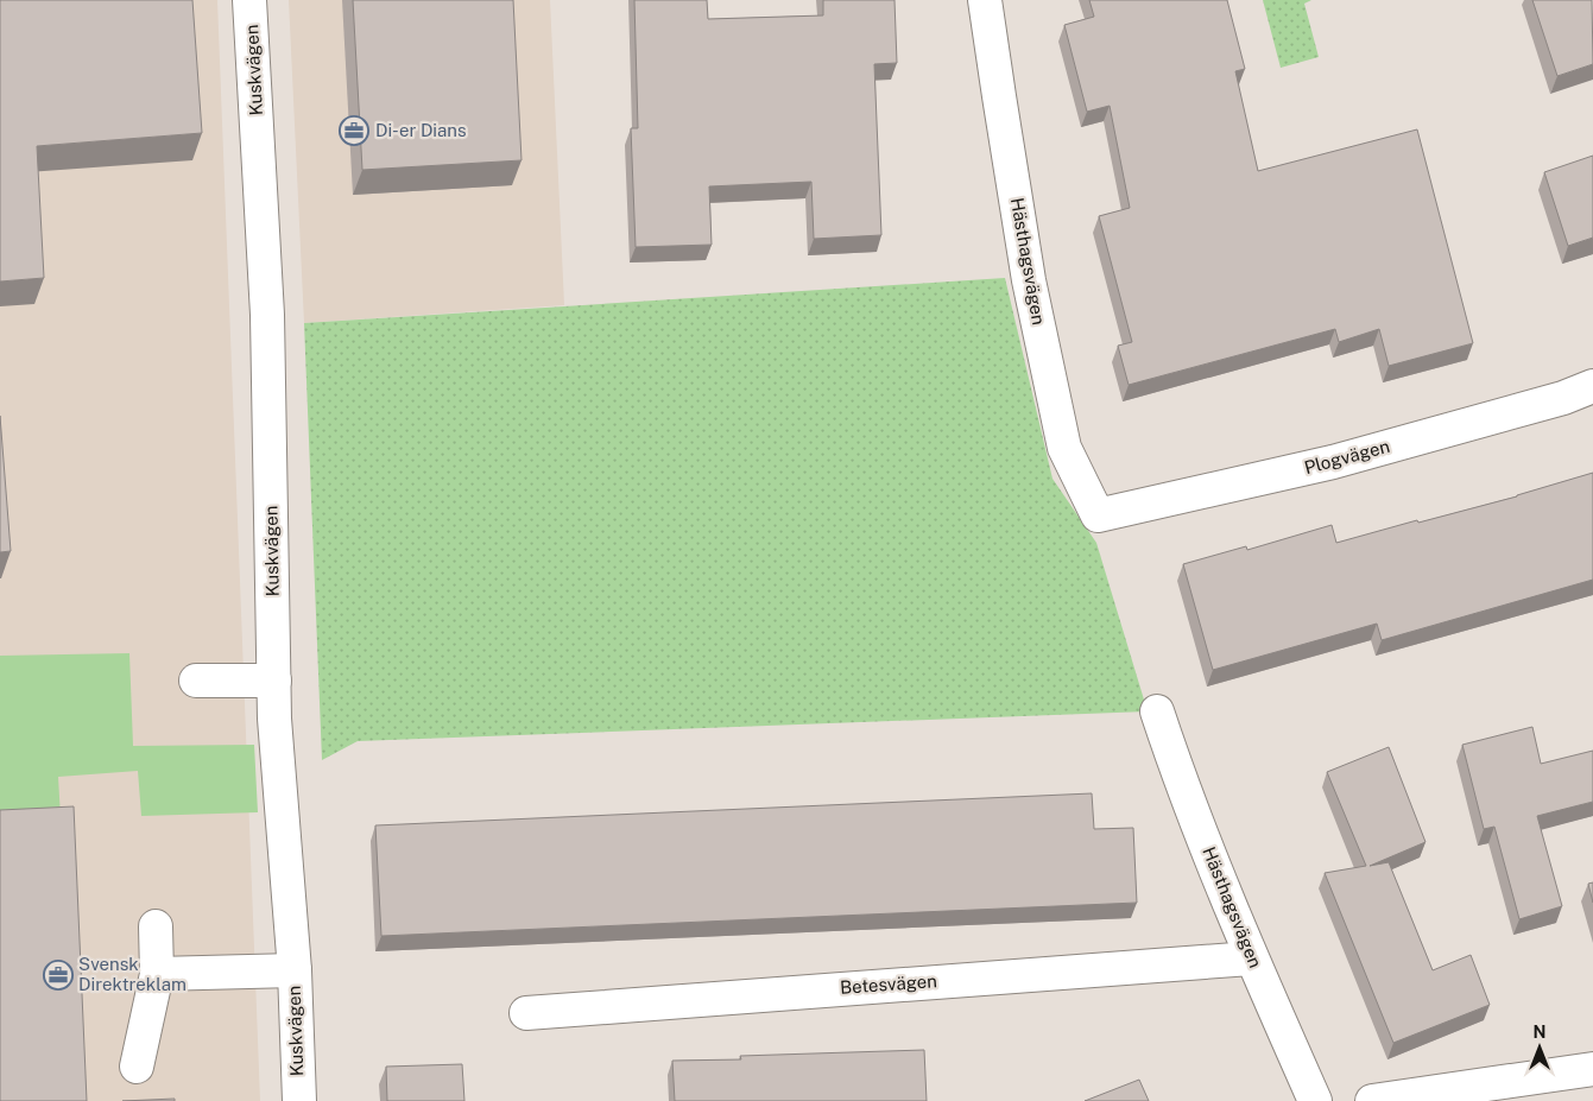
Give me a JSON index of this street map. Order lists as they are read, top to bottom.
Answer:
{
  "streets": {
    "street": [
      "Kuskvägen",
      "Hästhagsvägen",
      "Plogvägen",
      "Betesvägen"
    ]
  },
  "crossings": [
    ["Hästhagsvägen", "Plogvägen"],
    ["Hästhagsvägen", "Betesvägen"]
  ],
  "places": {
    "office": ["Di-er Dians", "Svensk Direktreklam"]
  },
  "north": "top"
}
